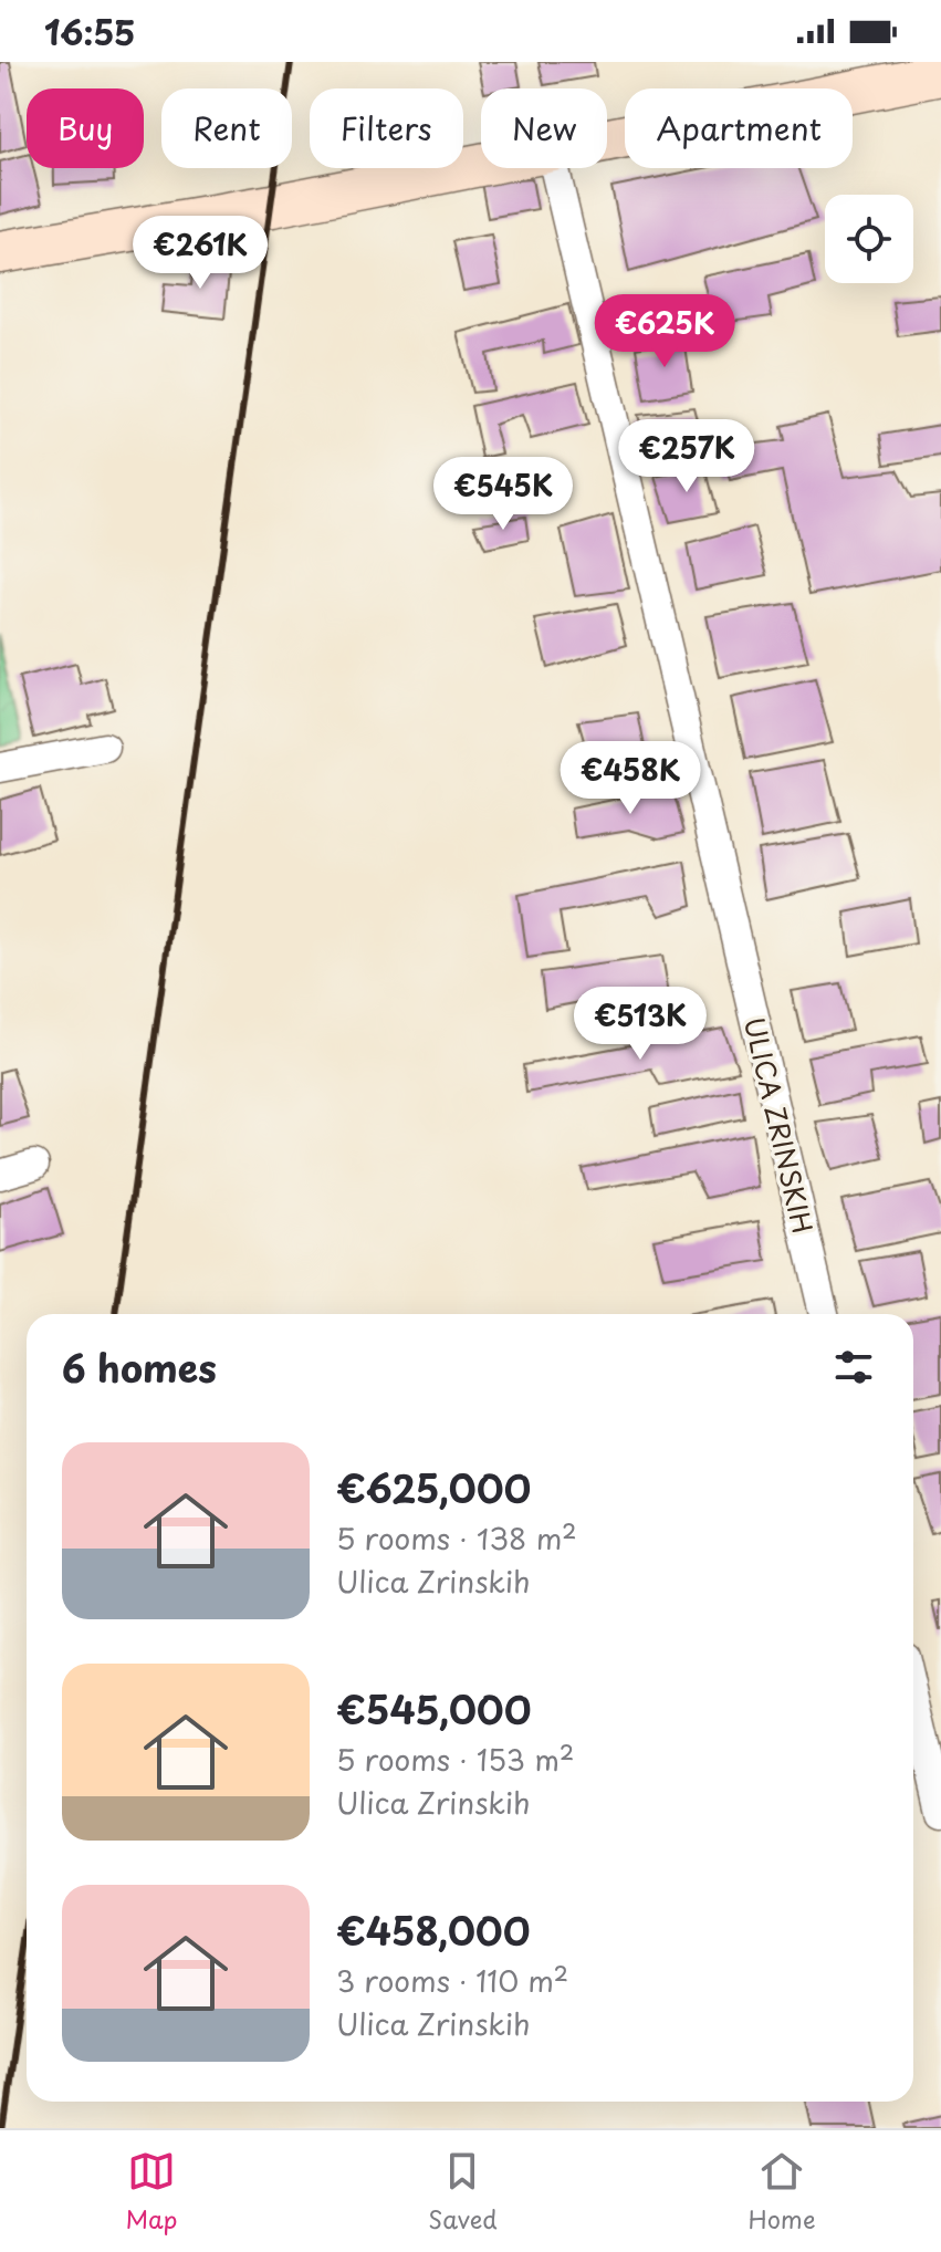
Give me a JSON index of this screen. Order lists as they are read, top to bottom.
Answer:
{
  "streets": {
    "street": ["ULICA ZRINSKIH"]
  },
  "page": {
    "status": "16:55",
    "chip": [
      "Buy",
      "Rent",
      "Filters",
      "New",
      "Apartment"
    ],
    "price": [
      "€261K",
      "€625K",
      "€257K",
      "€545K",
      "€458K",
      "€513K"
    ],
    "heading": "6 homes",
    "list": [
      {
        "name": "€625,000",
        "note": "5 rooms · 138 m² · Ulica Zrinskih"
      },
      {
        "name": "€545,000",
        "note": "5 rooms · 153 m² · Ulica Zrinskih"
      },
      {
        "name": "€458,000",
        "note": "3 rooms · 110 m² · Ulica Zrinskih"
      }
    ],
    "tabs": ["Map", "Saved", "Home"]
  }
}
